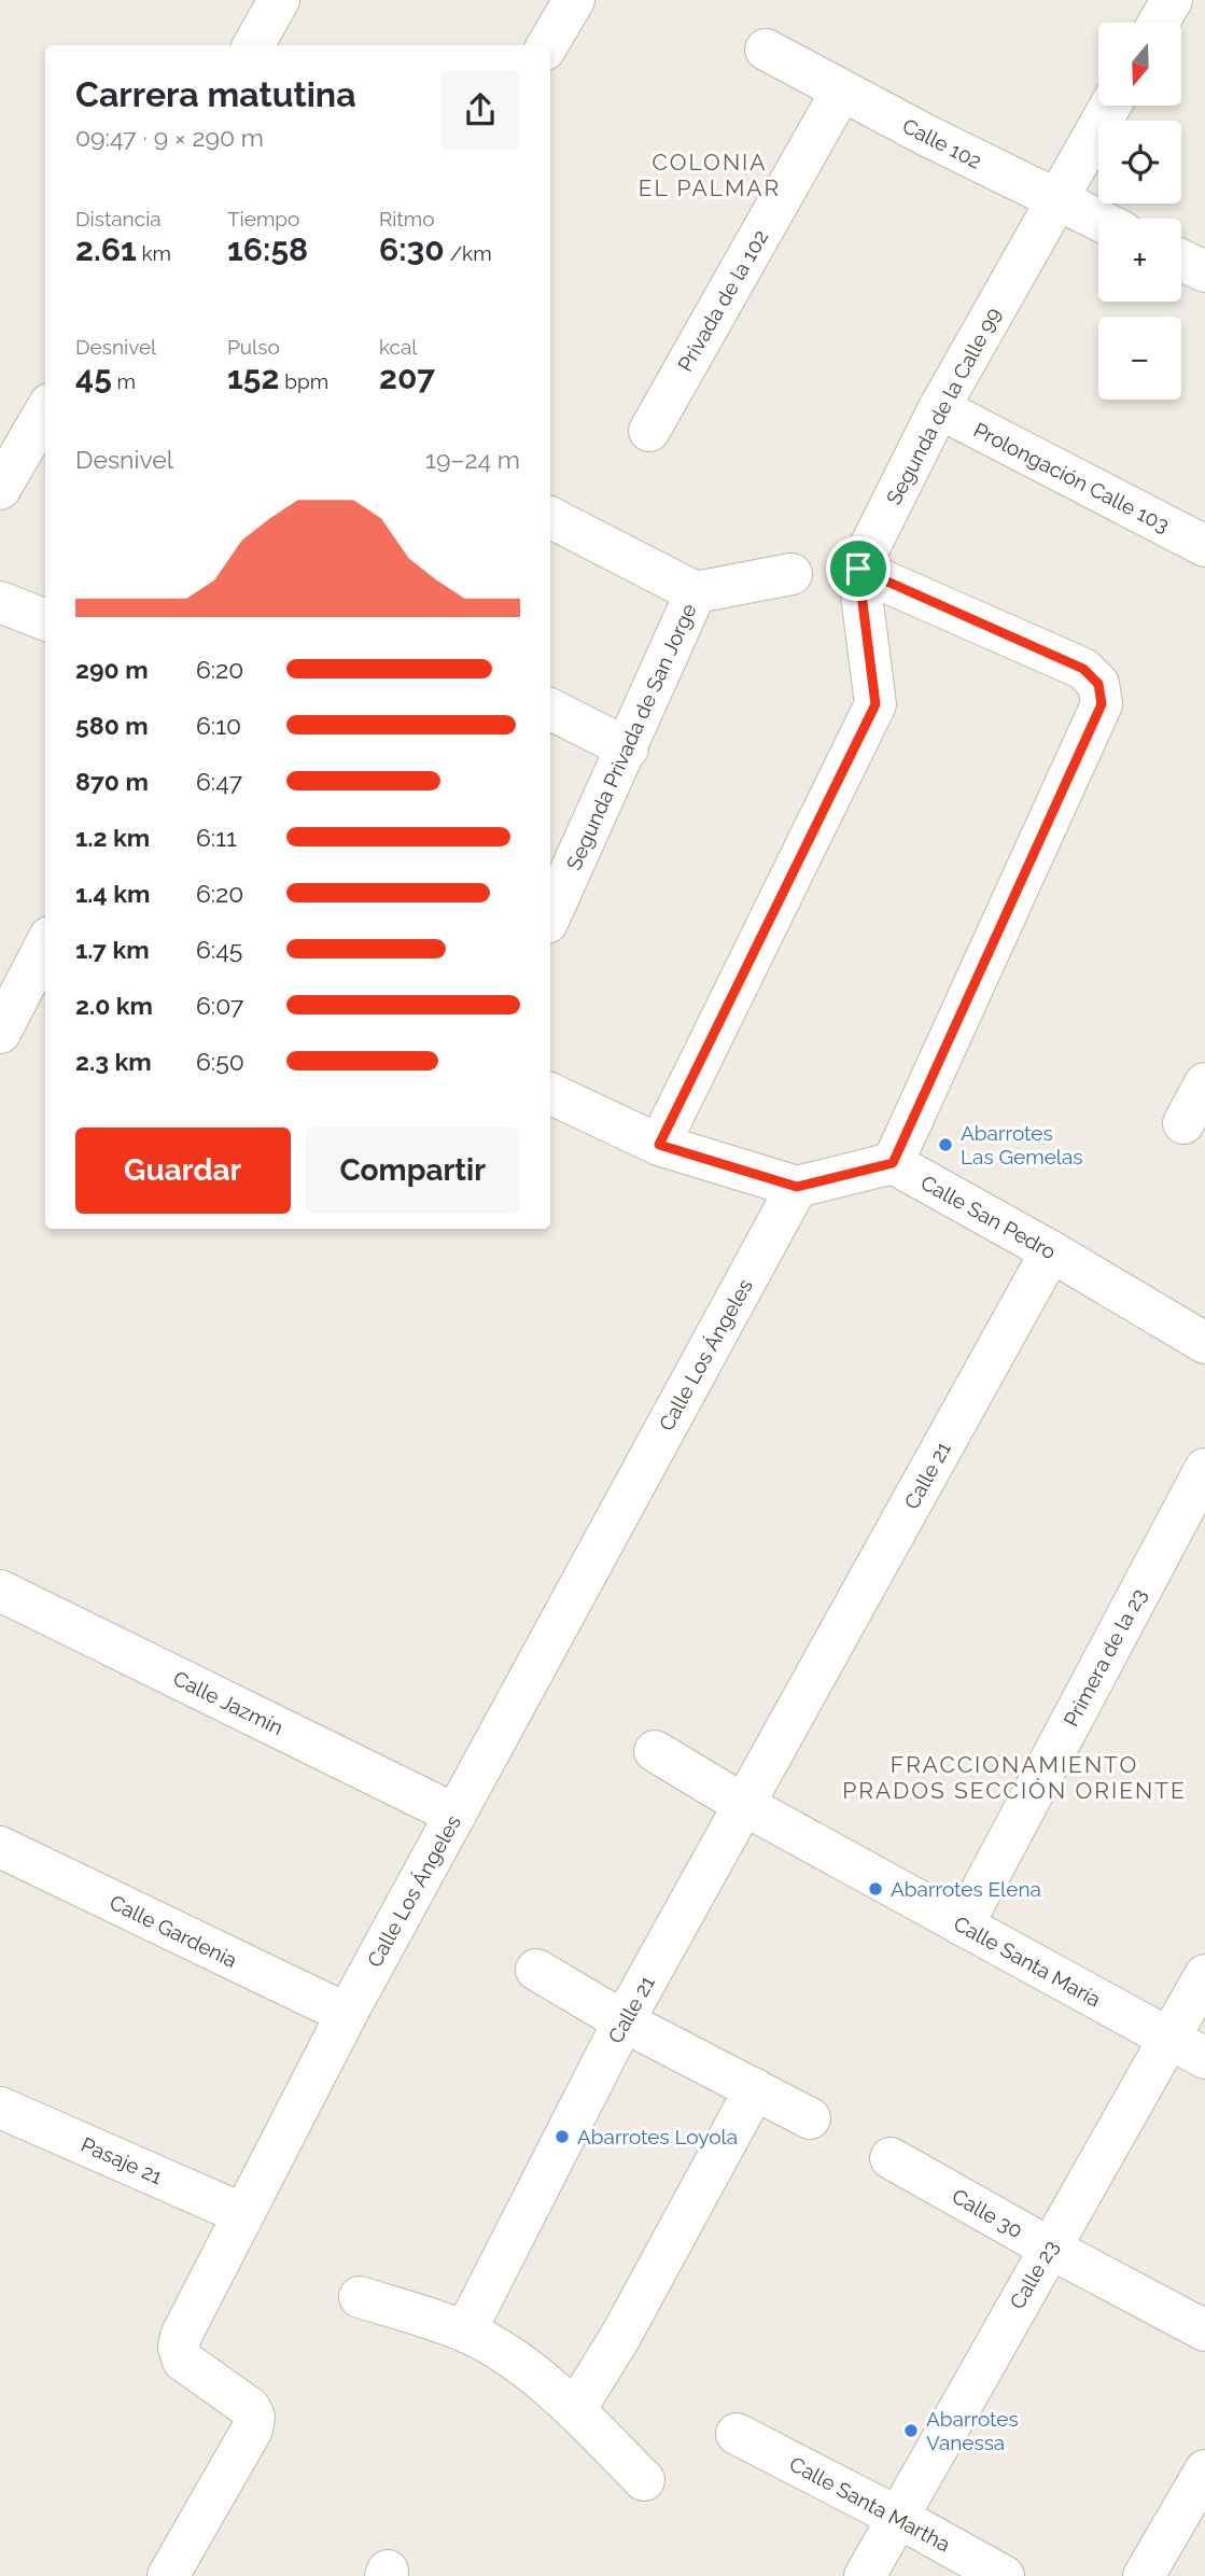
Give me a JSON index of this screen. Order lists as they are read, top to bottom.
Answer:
{
  "streets": {
    "street": [
      "Calle 102",
      "Privada de la 102",
      "Segunda de la Calle 99",
      "Prolongación Calle 103",
      "Segunda Privada de San Jorge",
      "Calle San Pedro",
      "Calle Los Ángeles",
      "Calle 21",
      "Primera de la 23",
      "Calle Jazmín",
      "Calle Gardenia",
      "Calle Santa María",
      "Pasaje 21",
      "Calle 30",
      "Calle 23",
      "Calle Santa Martha"
    ]
  },
  "crossings": [
    ["Calle 102", "Privada de la 102"],
    ["Calle 102", "Segunda de la Calle 99"],
    ["Segunda de la Calle 99", "Prolongación Calle 103"],
    ["Calle San Pedro", "Calle 21"],
    ["Calle Los Ángeles", "Calle Jazmín"],
    ["Calle Los Ángeles", "Calle Gardenia"],
    ["Calle Los Ángeles", "Pasaje 21"],
    ["Calle 21", "Calle Santa María"],
    ["Primera de la 23", "Calle Santa María"],
    ["Calle Santa María", "Calle 23"],
    ["Calle 30", "Calle 23"],
    ["Calle 23", "Calle Santa Martha"]
  ],
  "districts": ["COLONIA EL PALMAR", "FRACCIONAMIENTO PRADOS SECCIÓN ORIENTE"],
  "places": [
    "Abarrotes Las Gemelas",
    "Abarrotes Elena",
    "Abarrotes Loyola",
    "Abarrotes Vanessa"
  ],
  "north": "bottom",
  "page": {
    "map_buttons": ["+", "−"],
    "heading": ["Carrera matutina", "09:47 · 9 × 290 m"],
    "stats": [
      ["Distancia", "2.61 km"],
      ["Tiempo", "16:58"],
      ["Ritmo", "6:30 /km"],
      ["Desnivel", "45 m"],
      ["Pulso", "152 bpm"],
      ["kcal", "207"]
    ],
    "chart": ["Desnivel", "19–24 m"],
    "list": [
      {
        "name": "290 m",
        "note": "6:20"
      },
      {
        "name": "580 m",
        "note": "6:10"
      },
      {
        "name": "870 m",
        "note": "6:47"
      },
      {
        "name": "1.2 km",
        "note": "6:11"
      },
      {
        "name": "1.4 km",
        "note": "6:20"
      },
      {
        "name": "1.7 km",
        "note": "6:45"
      },
      {
        "name": "2.0 km",
        "note": "6:07"
      },
      {
        "name": "2.3 km",
        "note": "6:50"
      }
    ],
    "buttons": ["Guardar", "Compartir"]
  }
}
